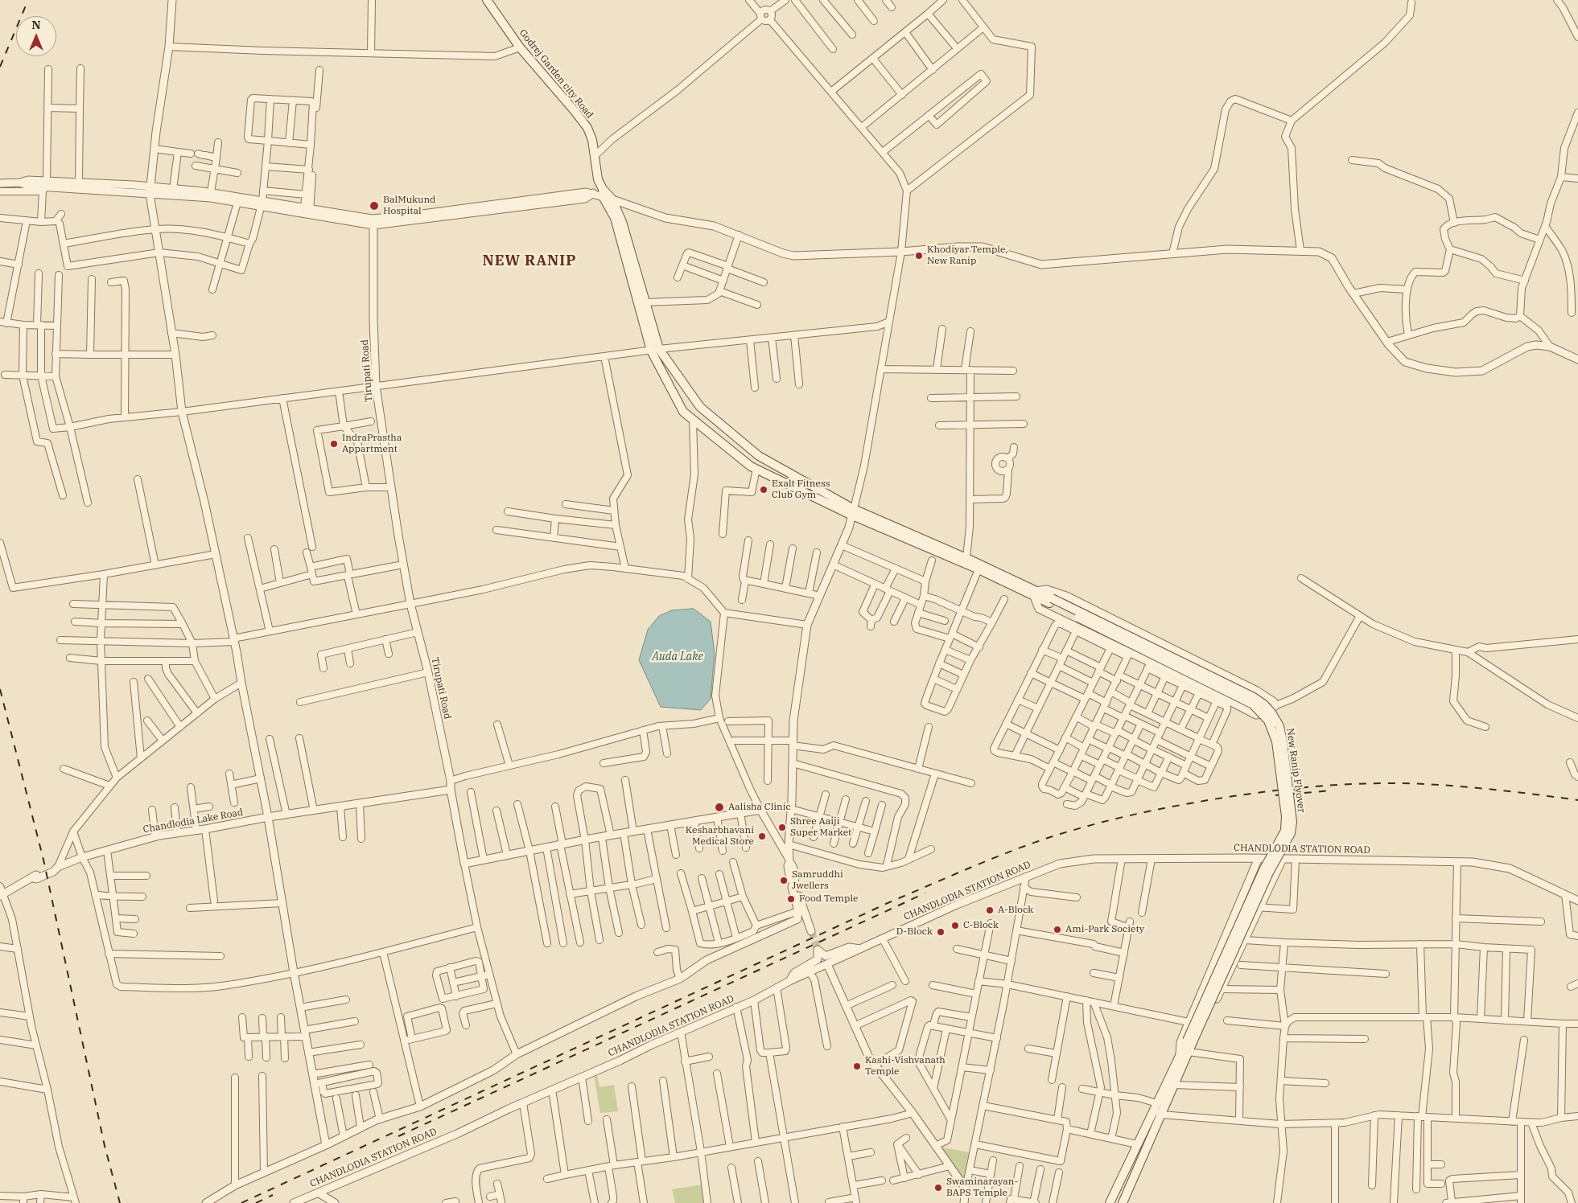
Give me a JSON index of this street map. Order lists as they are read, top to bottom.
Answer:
{
  "streets": {
    "main road": ["Godrej Garden city Road", "New Ranip Flyover"],
    "street": ["Tirupati Road", "Chandlodia Lake Road", "CHANDLODIA STATION ROAD"]
  },
  "crossings": [
    ["Tirupati Road", "Chandlodia Lake Road"]
  ],
  "districts": ["NEW RANIP"],
  "water": ["Auda Lake"],
  "places": [
    "BalMukund Hospital",
    "Khodiyar Temple, New Ranip",
    "IndraPrastha Appartment",
    "Exalt Fitness Club Gym",
    "Aalisha Clinic",
    "Shree Aaiji Super Market",
    "Kesharbhavani Medical Store",
    "Samruddhi Jwellers",
    "Food Temple",
    "A-Block",
    "C-Block",
    "Ami-Park Society",
    "D-Block",
    "Kashi-Vishvanath Temple",
    "Swaminarayan- BAPS Temple"
  ],
  "north": "top"
}
